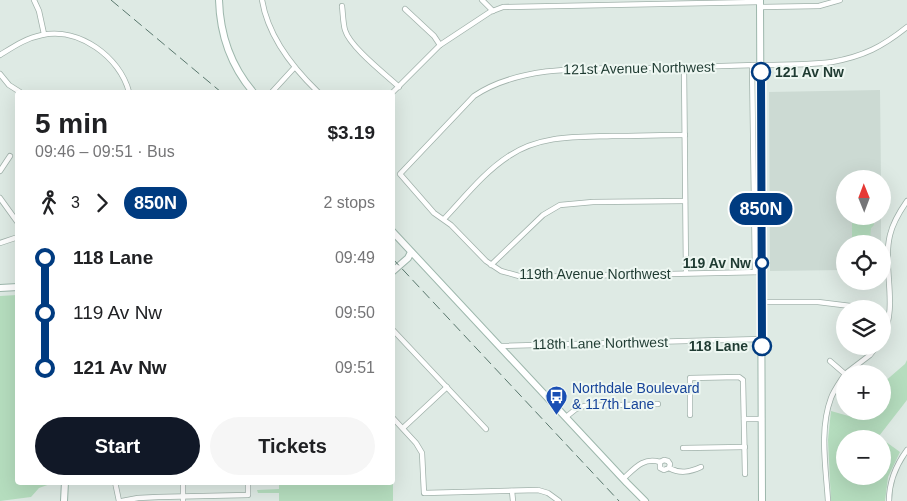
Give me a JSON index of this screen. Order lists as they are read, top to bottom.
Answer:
{
  "streets": {
    "street": ["121st Avenue Northwest", "119th Avenue Northwest", "118th Lane Northwest"]
  },
  "places": {
    "other": ["121 Av Nw", "119 Av Nw", "118 Lane"],
    "bus stop": ["Northdale Boulevard & 117th Lane"]
  },
  "lines": ["bus line 850N"],
  "north": "top",
  "page": {
    "on_map": "850N",
    "heading": ["5 min", "09:46 – 09:51 · Bus", "$3.19"],
    "map_buttons": ["+", "−"],
    "legs": ["3", "850N", "2 stops"],
    "list": [
      {
        "name": "118 Lane",
        "value": "09:49"
      },
      {
        "name": "119 Av Nw",
        "value": "09:50"
      },
      {
        "name": "121 Av Nw",
        "value": "09:51"
      }
    ],
    "buttons": ["Start", "Tickets"]
  }
}
